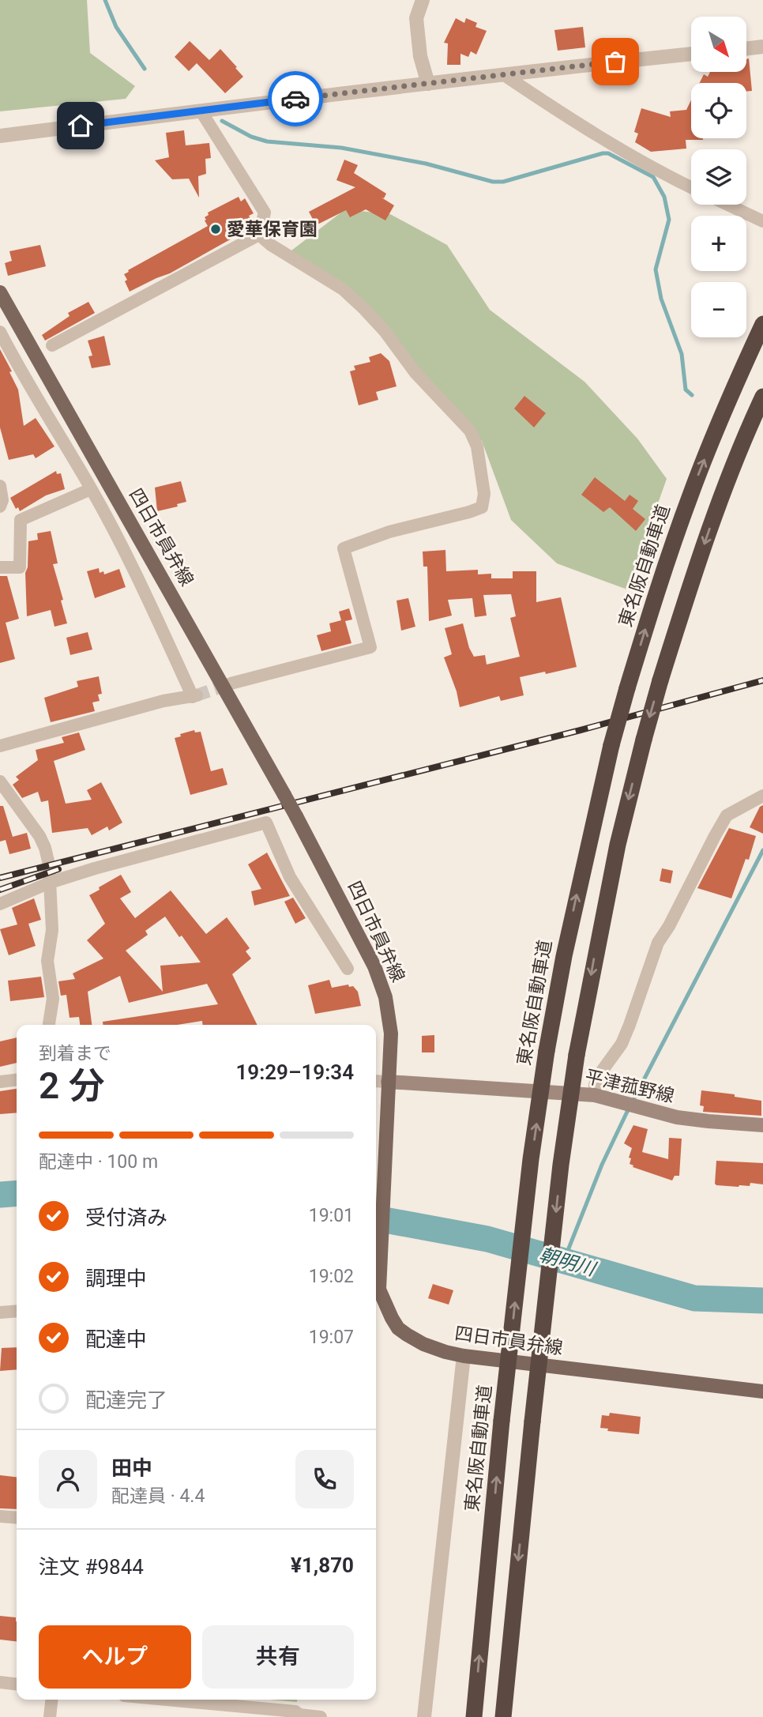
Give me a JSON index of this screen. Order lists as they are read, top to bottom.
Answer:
{
  "streets": {
    "highway": ["東名阪自動車道"],
    "main road": ["四日市員弁線", "平津菰野線"]
  },
  "crossings": [
    ["四日市員弁線", "平津菰野線"]
  ],
  "water": ["朝明川"],
  "places": ["愛華保育園"],
  "north": "bottom right",
  "page": {
    "map_buttons": ["+", "−"],
    "heading": ["2 分", "到着まで", "19:29–19:34"],
    "panel": [
      "田中",
      "配達員 · 4.4",
      "注文 #9844",
      "¥1,870"
    ],
    "bar": "配達中 · 100 m",
    "list": [
      ["受付済み", "19:01"],
      ["調理中", "19:02"],
      ["配達中", "19:07"],
      "配達完了"
    ],
    "buttons": ["ヘルプ", "共有"]
  }
}
